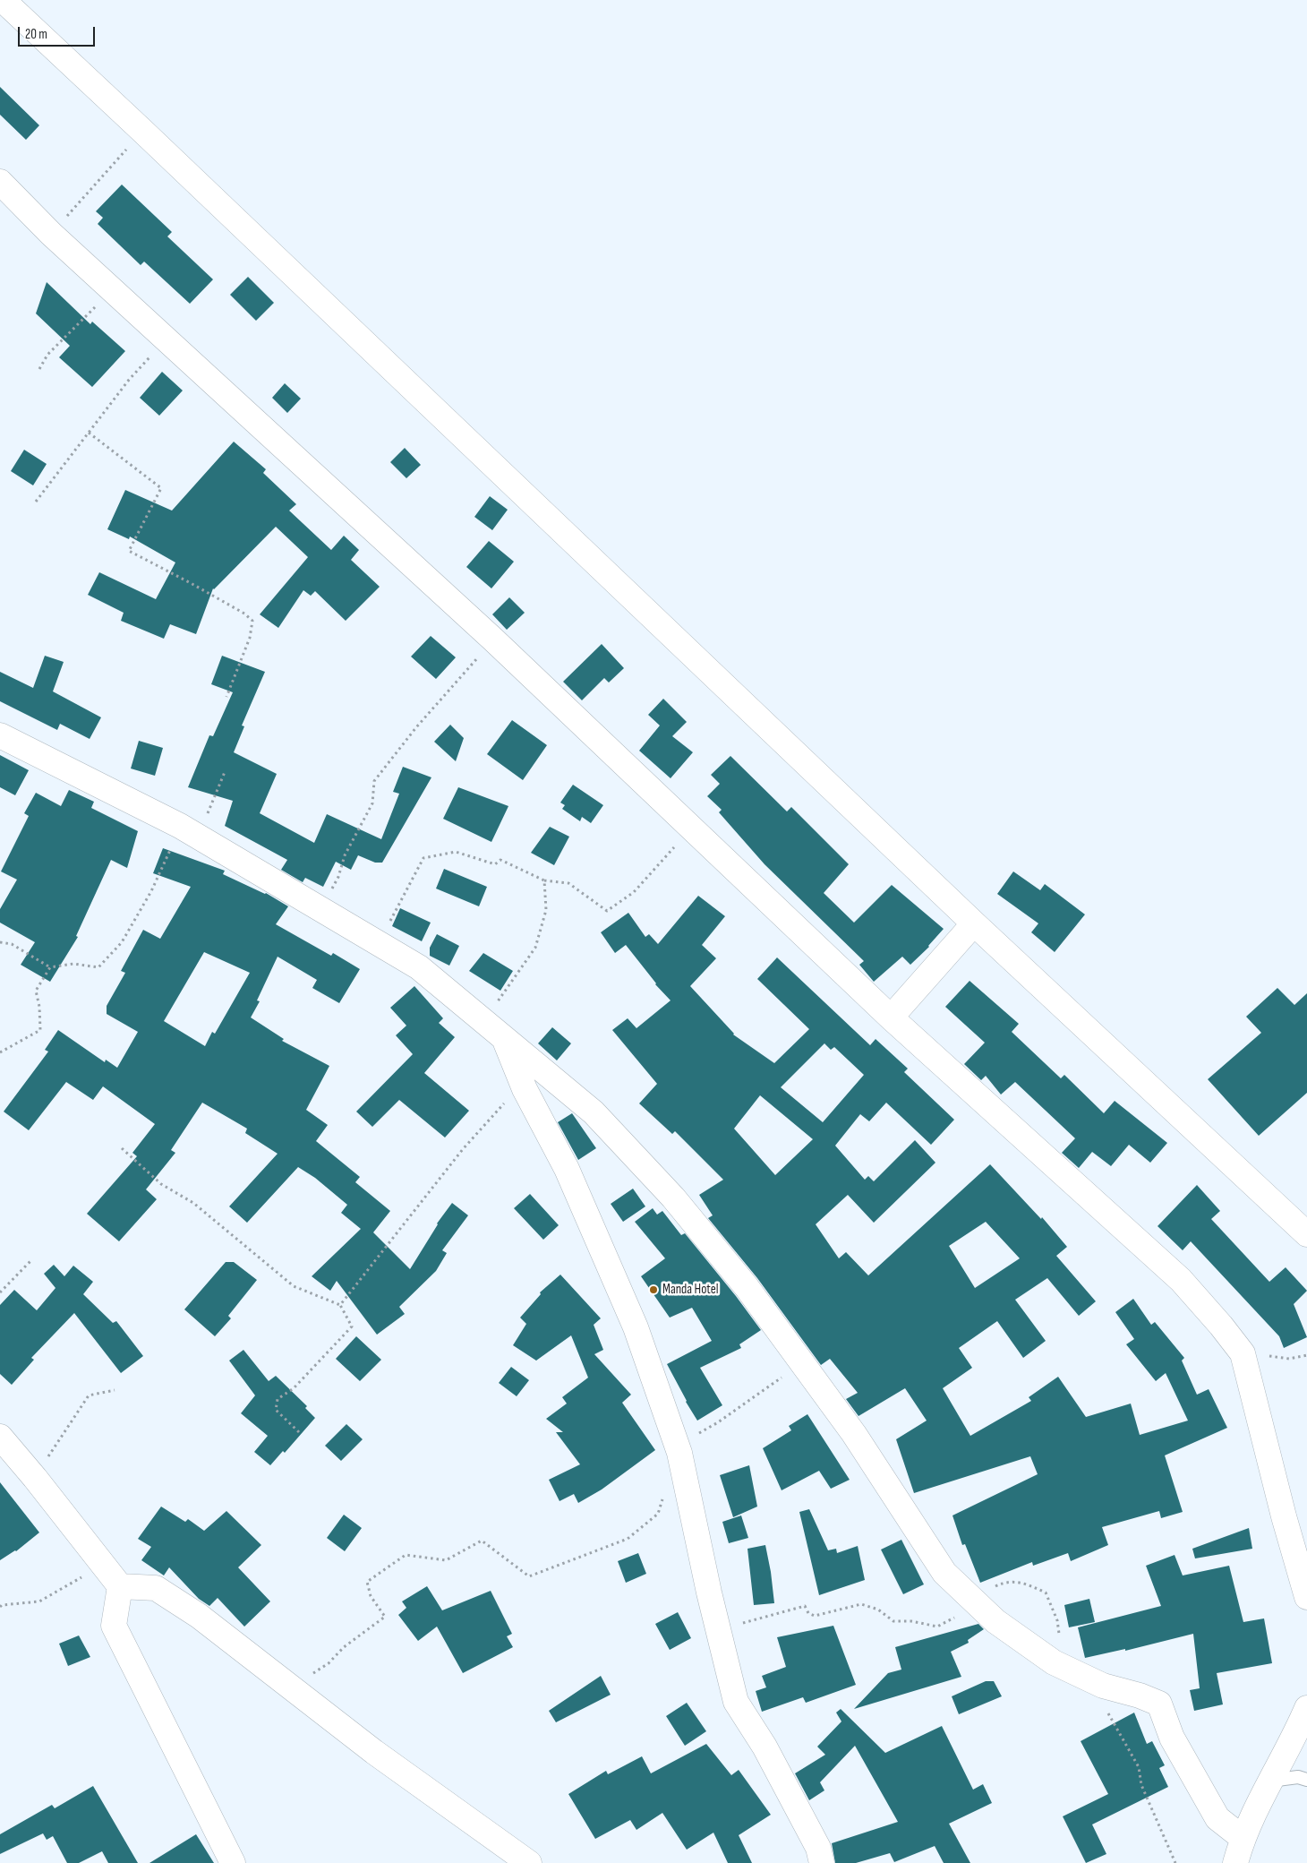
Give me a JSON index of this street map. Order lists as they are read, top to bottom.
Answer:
{
  "places": ["Manda Hotel"],
  "scale_bar": "20 m"
}
